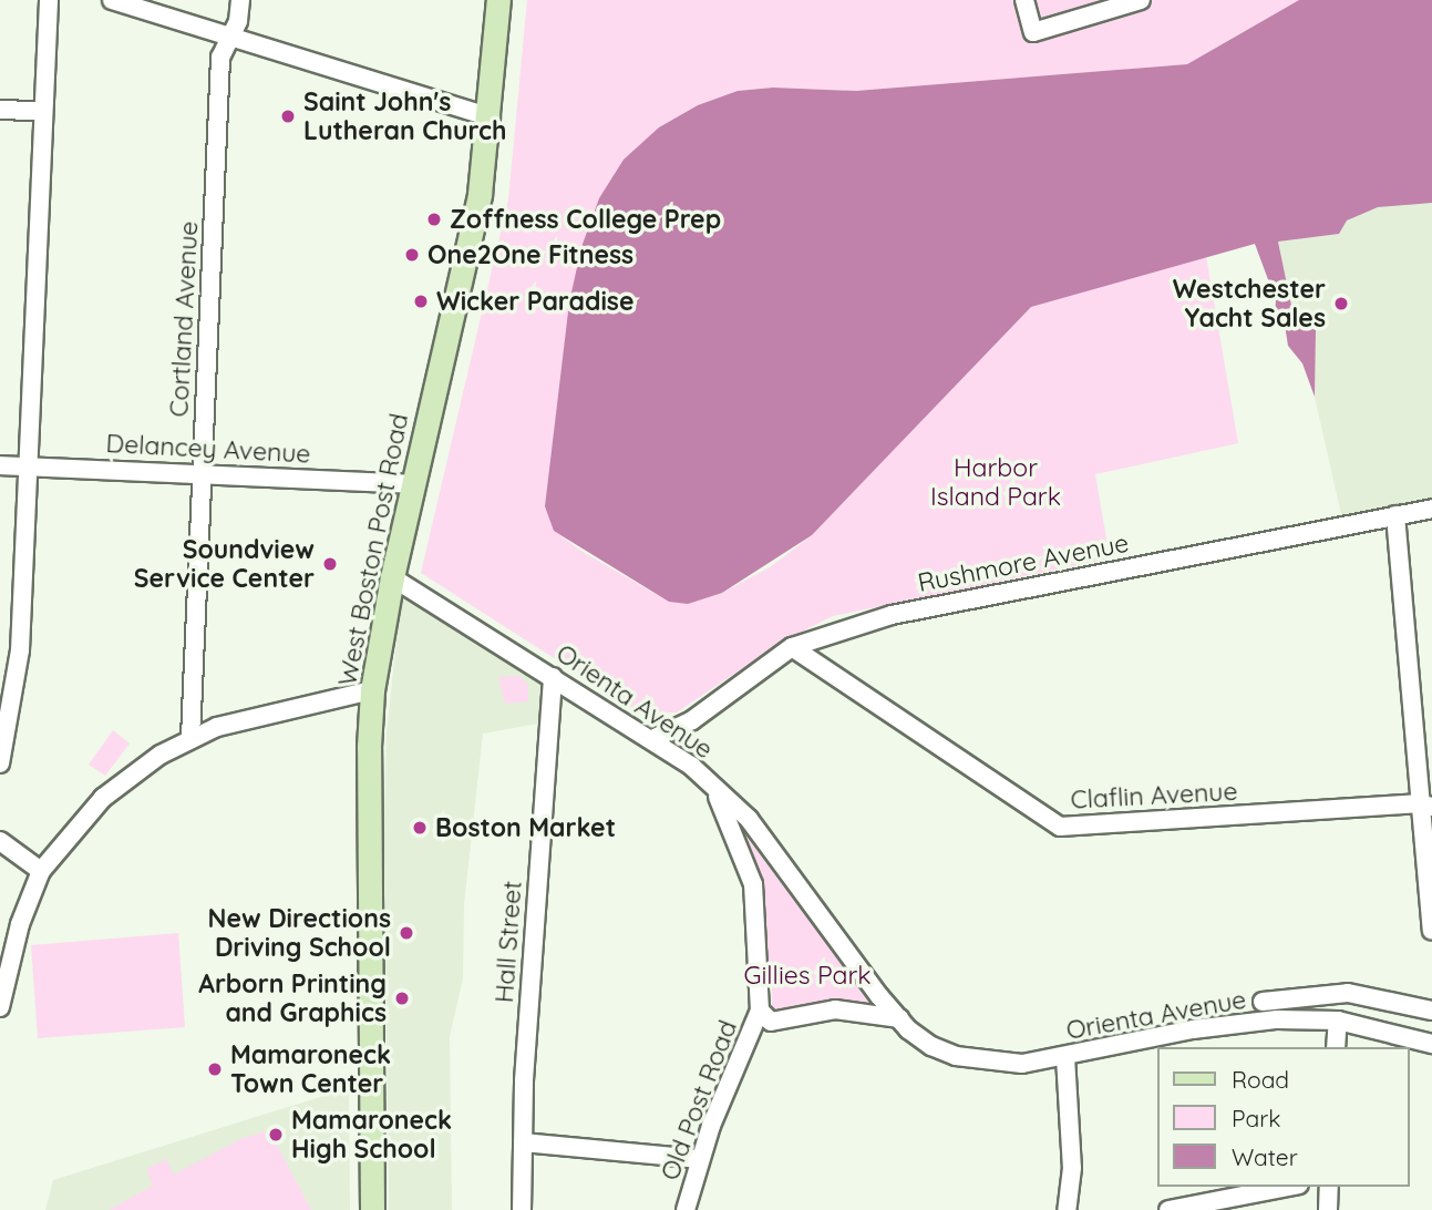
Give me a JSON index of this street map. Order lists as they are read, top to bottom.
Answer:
{
  "streets": {
    "main road": ["West Boston Post Road"],
    "street": [
      "Cortland Avenue",
      "Delancey Avenue",
      "Rushmore Avenue",
      "Orienta Avenue",
      "Claflin Avenue",
      "Hall Street",
      "Old Post Road"
    ]
  },
  "crossings": [
    ["Cortland Avenue", "Delancey Avenue"],
    ["Delancey Avenue", "West Boston Post Road"],
    ["West Boston Post Road", "Orienta Avenue"],
    ["Rushmore Avenue", "Orienta Avenue"],
    ["Rushmore Avenue", "Claflin Avenue"],
    ["Orienta Avenue", "Hall Street"],
    ["Orienta Avenue", "Old Post Road"]
  ],
  "parks": ["Harbor Island Park", "Gillies Park"],
  "places": [
    "Saint John's Lutheran Church",
    "Zoffness College Prep",
    "One2One Fitness",
    "Wicker Paradise",
    "Westchester Yacht Sales",
    "Soundview Service Center",
    "Boston Market",
    "New Directions Driving School",
    "Arborn Printing and Graphics",
    "Mamaroneck Town Center",
    "Mamaroneck High School"
  ],
  "legend": ["Road", "Park", "Water"]
}
